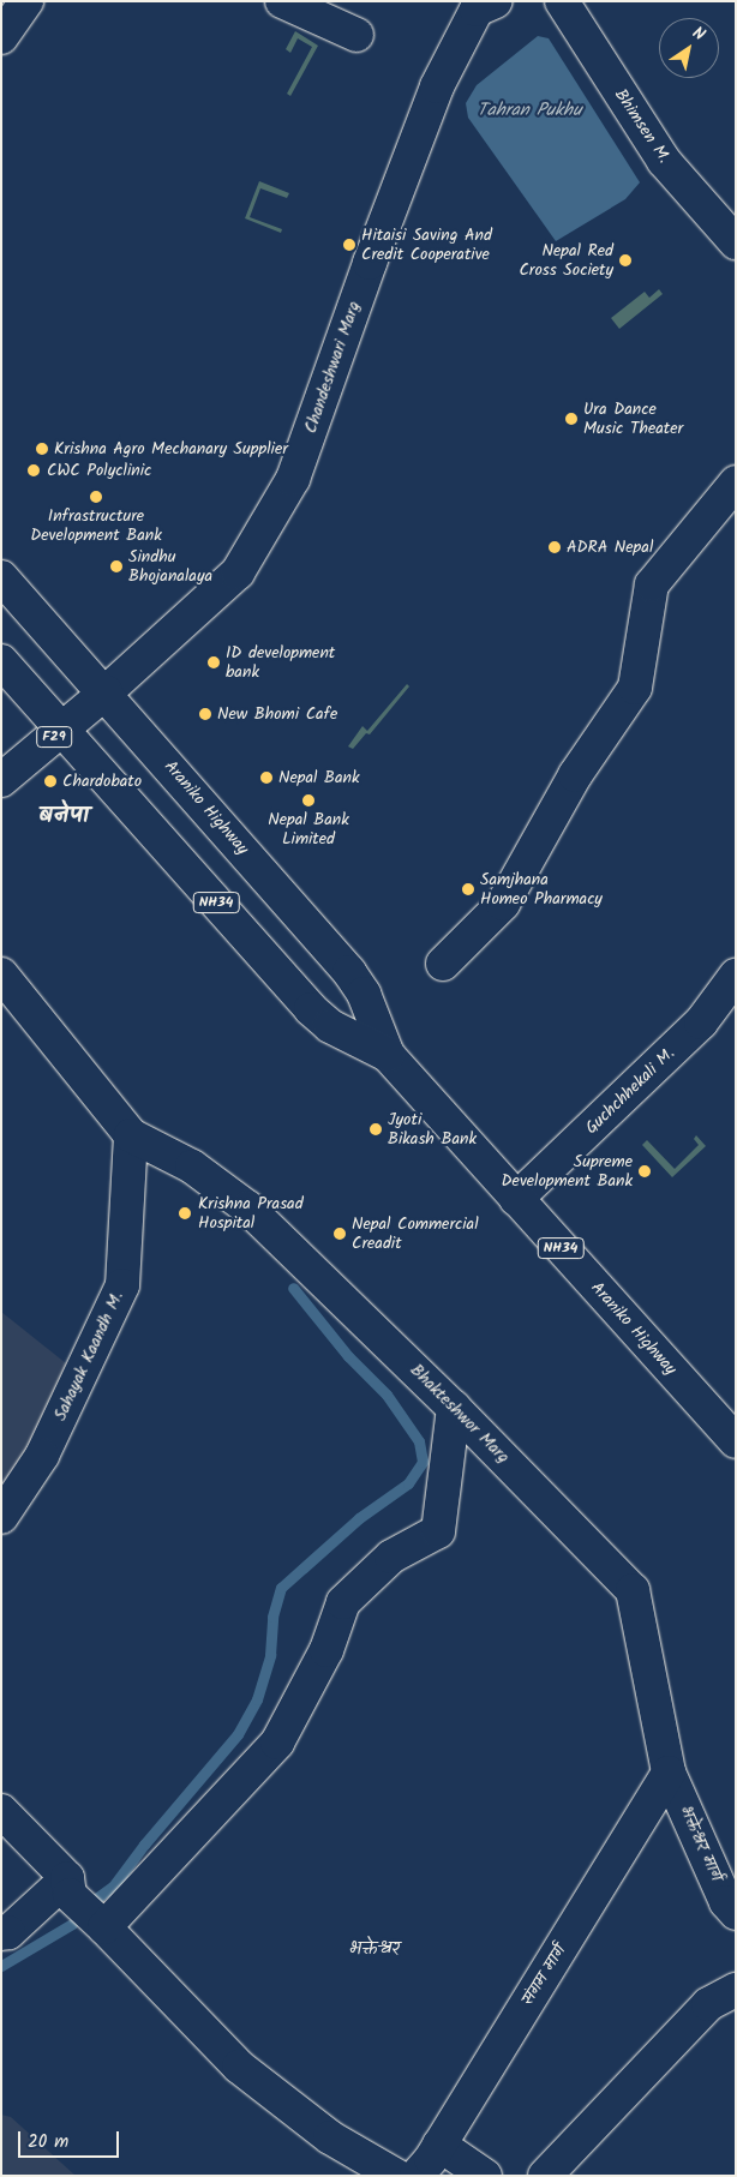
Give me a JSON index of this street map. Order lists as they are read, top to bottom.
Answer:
{
  "streets": {
    "main road": [
      "Bhimsen M.",
      "Chandeshwari Marg",
      "F29",
      "Araniko Highway",
      "NH34",
      "Guchchhekali M.",
      "Sahayak Kaandh M.",
      "Bhakteshwor Marg",
      "भक्तेश्वर मार्ग",
      "संगम मार्ग"
    ]
  },
  "crossings": [
    ["Chandeshwari Marg", "F29"],
    ["Chandeshwari Marg", "Araniko Highway"],
    ["F29", "Araniko Highway"],
    ["Araniko Highway", "Guchchhekali M."],
    ["Sahayak Kaandh M.", "Bhakteshwor Marg"],
    ["Bhakteshwor Marg", "भक्तेश्वर मार्ग"],
    ["Bhakteshwor Marg", "संगम मार्ग"],
    ["भक्तेश्वर मार्ग", "संगम मार्ग"]
  ],
  "districts": ["बनेपा", "भक्तेश्वर"],
  "water": ["Tahran Pukhu"],
  "places": [
    "Hitaisi Saving And Credit Cooperative",
    "Nepal Red Cross Society",
    "Ura Dance Music Theater",
    "Krishna Agro Mechanary Supplier",
    "CWC Polyclinic",
    "Infrastructure Development Bank",
    "ADRA Nepal",
    "Sindhu Bhojanalaya",
    "ID development bank",
    "New Bhomi Cafe",
    "Nepal Bank",
    "Chardobato",
    "Nepal Bank Limited",
    "Samjhana Homeo Pharmacy",
    "Jyoti Bikash Bank",
    "Supreme Development Bank",
    "Krishna Prasad Hospital",
    "Nepal Commercial Creadit"
  ],
  "scale_bar": "20 m",
  "north": "top right"
}
